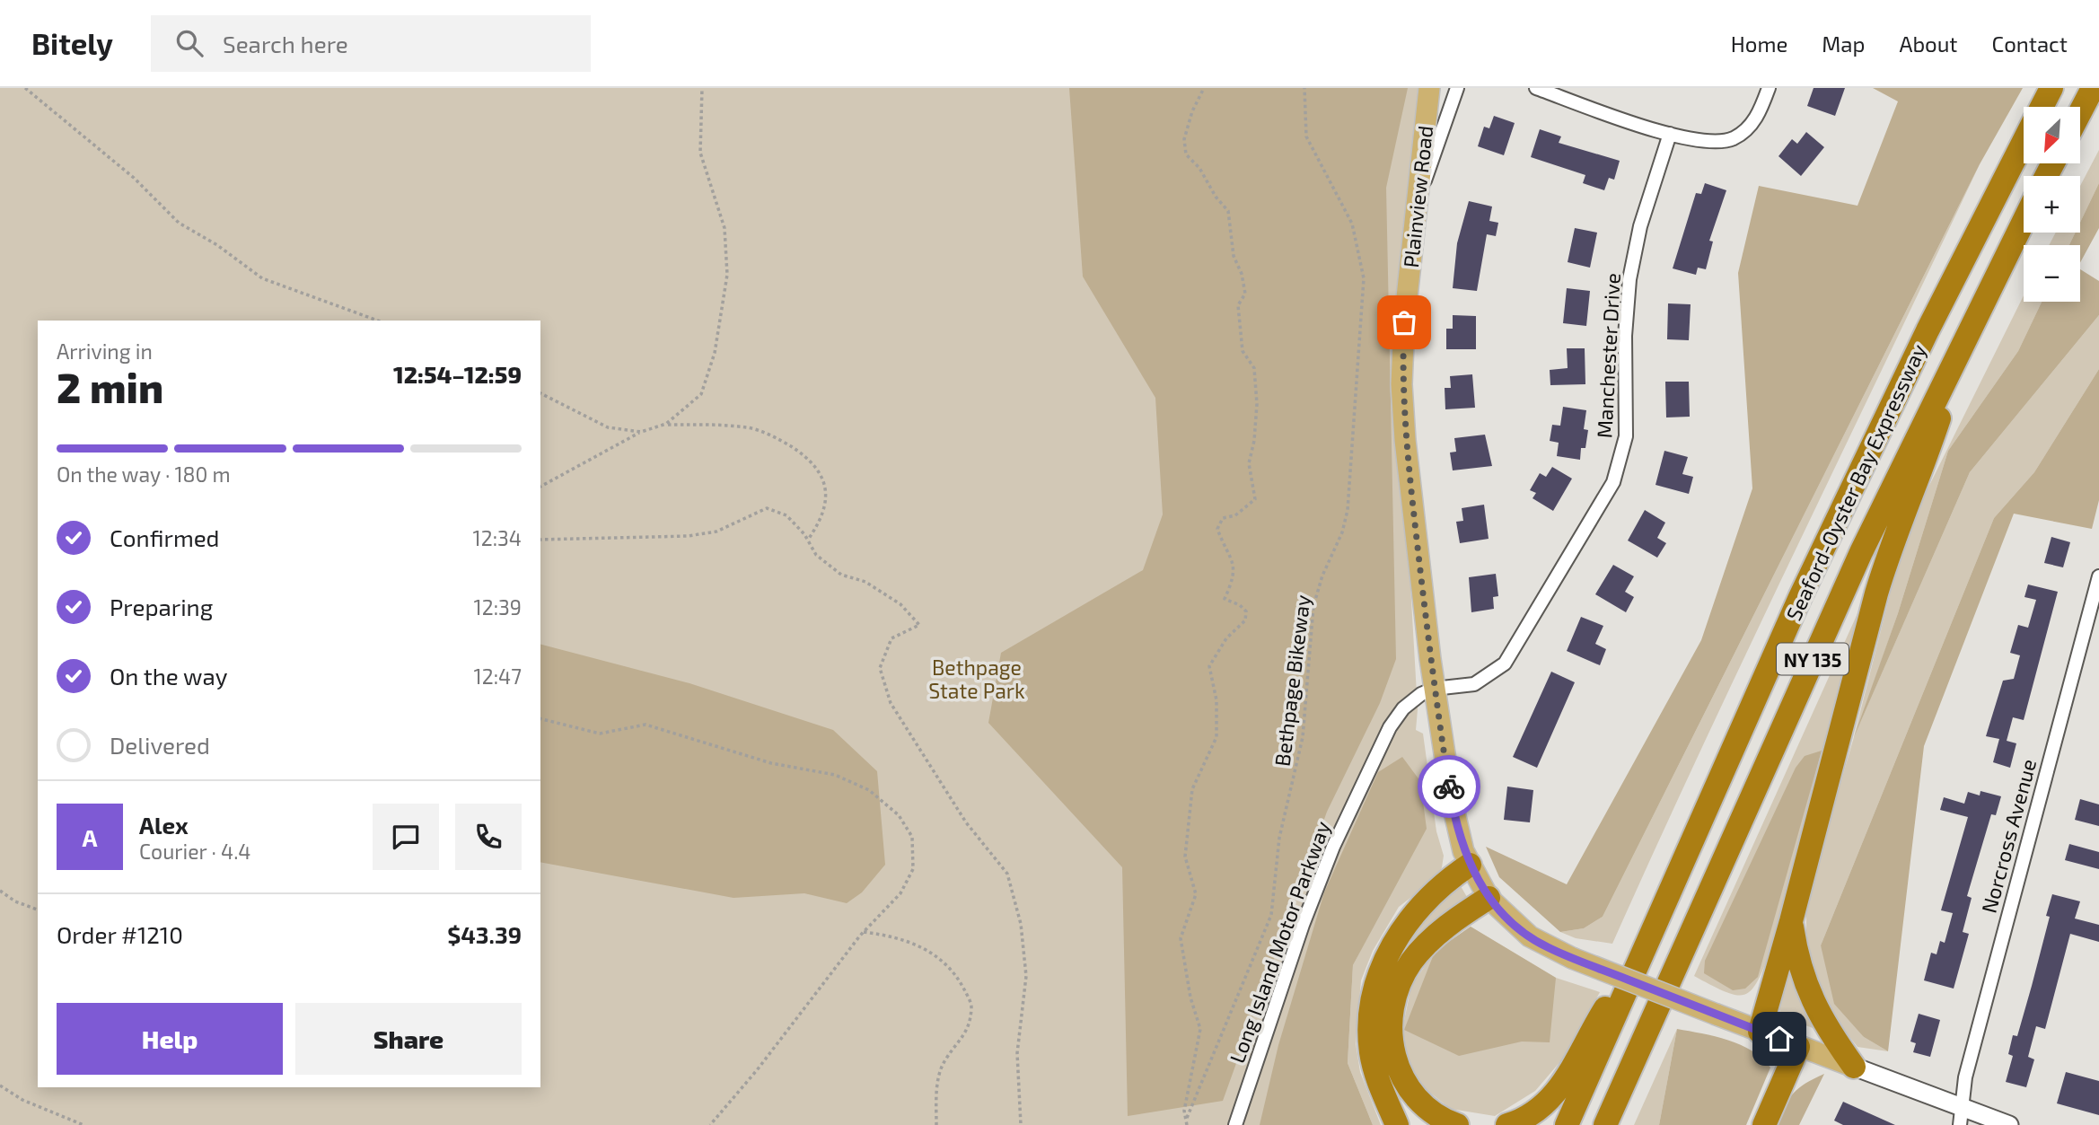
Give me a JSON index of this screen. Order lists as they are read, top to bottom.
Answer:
{
  "streets": {
    "highway": ["Seaford-Oyster Bay Expressway", "NY 135"],
    "main road": ["Plainview Road"],
    "street": ["Manchester Drive", "Norcross Avenue", "Long Island Motor Parkway"],
    "path": ["Bethpage Bikeway"]
  },
  "crossings": [
    ["Plainview Road", "Manchester Drive"],
    ["Plainview Road", "Long Island Motor Parkway"],
    ["Manchester Drive", "Long Island Motor Parkway"]
  ],
  "parks": ["Bethpage State Park"],
  "north": "bottom left",
  "page": {
    "header": "Bitely",
    "search": "Search here",
    "nav": [
      "Home",
      "Map",
      "About",
      "Contact"
    ],
    "map_buttons": ["+", "−"],
    "heading": ["2 min", "Arriving in", "12:54–12:59"],
    "panel": [
      "Alex",
      "Courier · 4.4",
      "Order #1210",
      "$43.39"
    ],
    "bar": "On the way · 180 m",
    "list": [
      ["Confirmed", "12:34"],
      ["Preparing", "12:39"],
      ["On the way", "12:47"],
      "Delivered"
    ],
    "round": "A",
    "buttons": ["Help", "Share"]
  }
}
